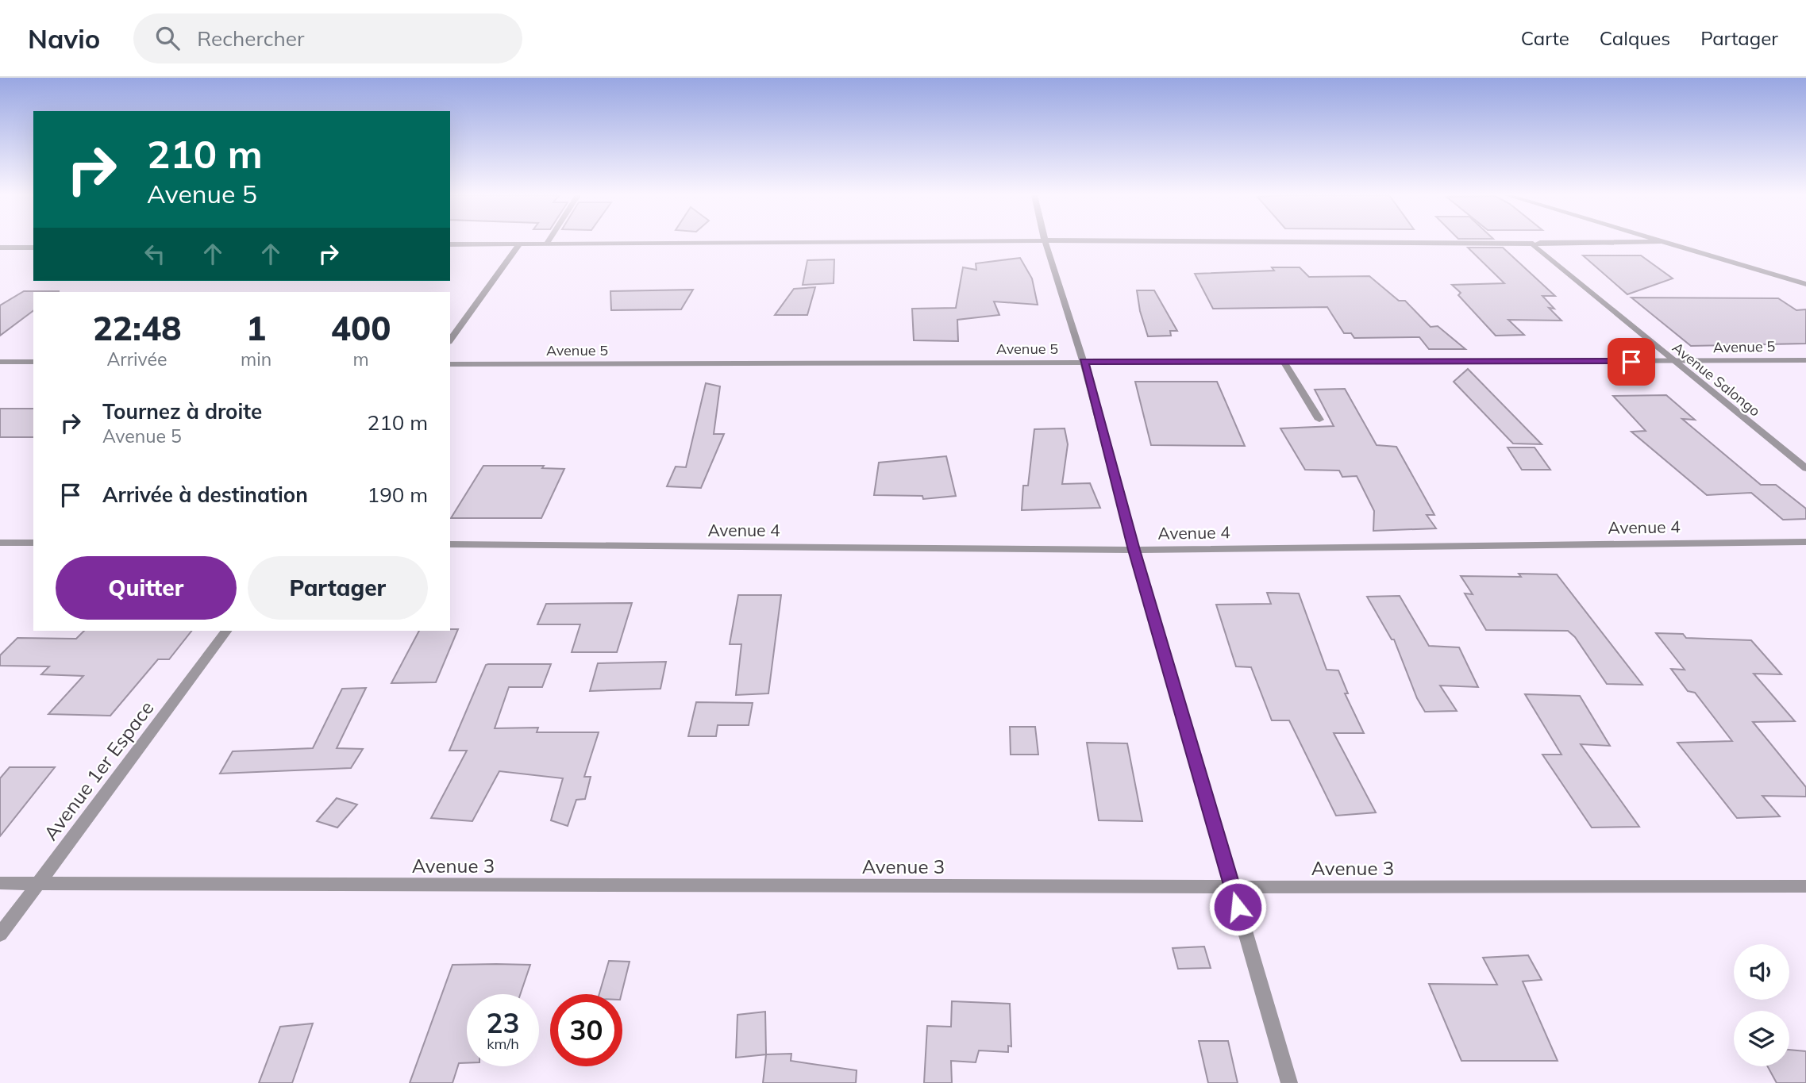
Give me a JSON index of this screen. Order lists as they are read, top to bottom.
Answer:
{
  "streets": {
    "street": [
      "Avenue 5",
      "Avenue Salongo",
      "Avenue 4",
      "Avenue 1er Espace",
      "Avenue 3"
    ]
  },
  "crossings": [
    ["Avenue 5", "Avenue Salongo"],
    ["Avenue 1er Espace", "Avenue 3"]
  ],
  "page": {
    "header": "Navio",
    "search": "Rechercher",
    "nav": ["Carte", "Calques", "Partager"],
    "turn": ["210 m", "Avenue 5"],
    "eta": [
      "22:48",
      "Arrivée",
      "1",
      "min",
      "400",
      "m"
    ],
    "list": [
      {
        "name": "Tournez à droite",
        "note": "Avenue 5",
        "value": "210 m"
      },
      {
        "name": "Arrivée à destination",
        "value": "190 m"
      }
    ],
    "buttons": ["Quitter", "Partager"],
    "speed": "23 km/h",
    "limit": "30"
  }
}
